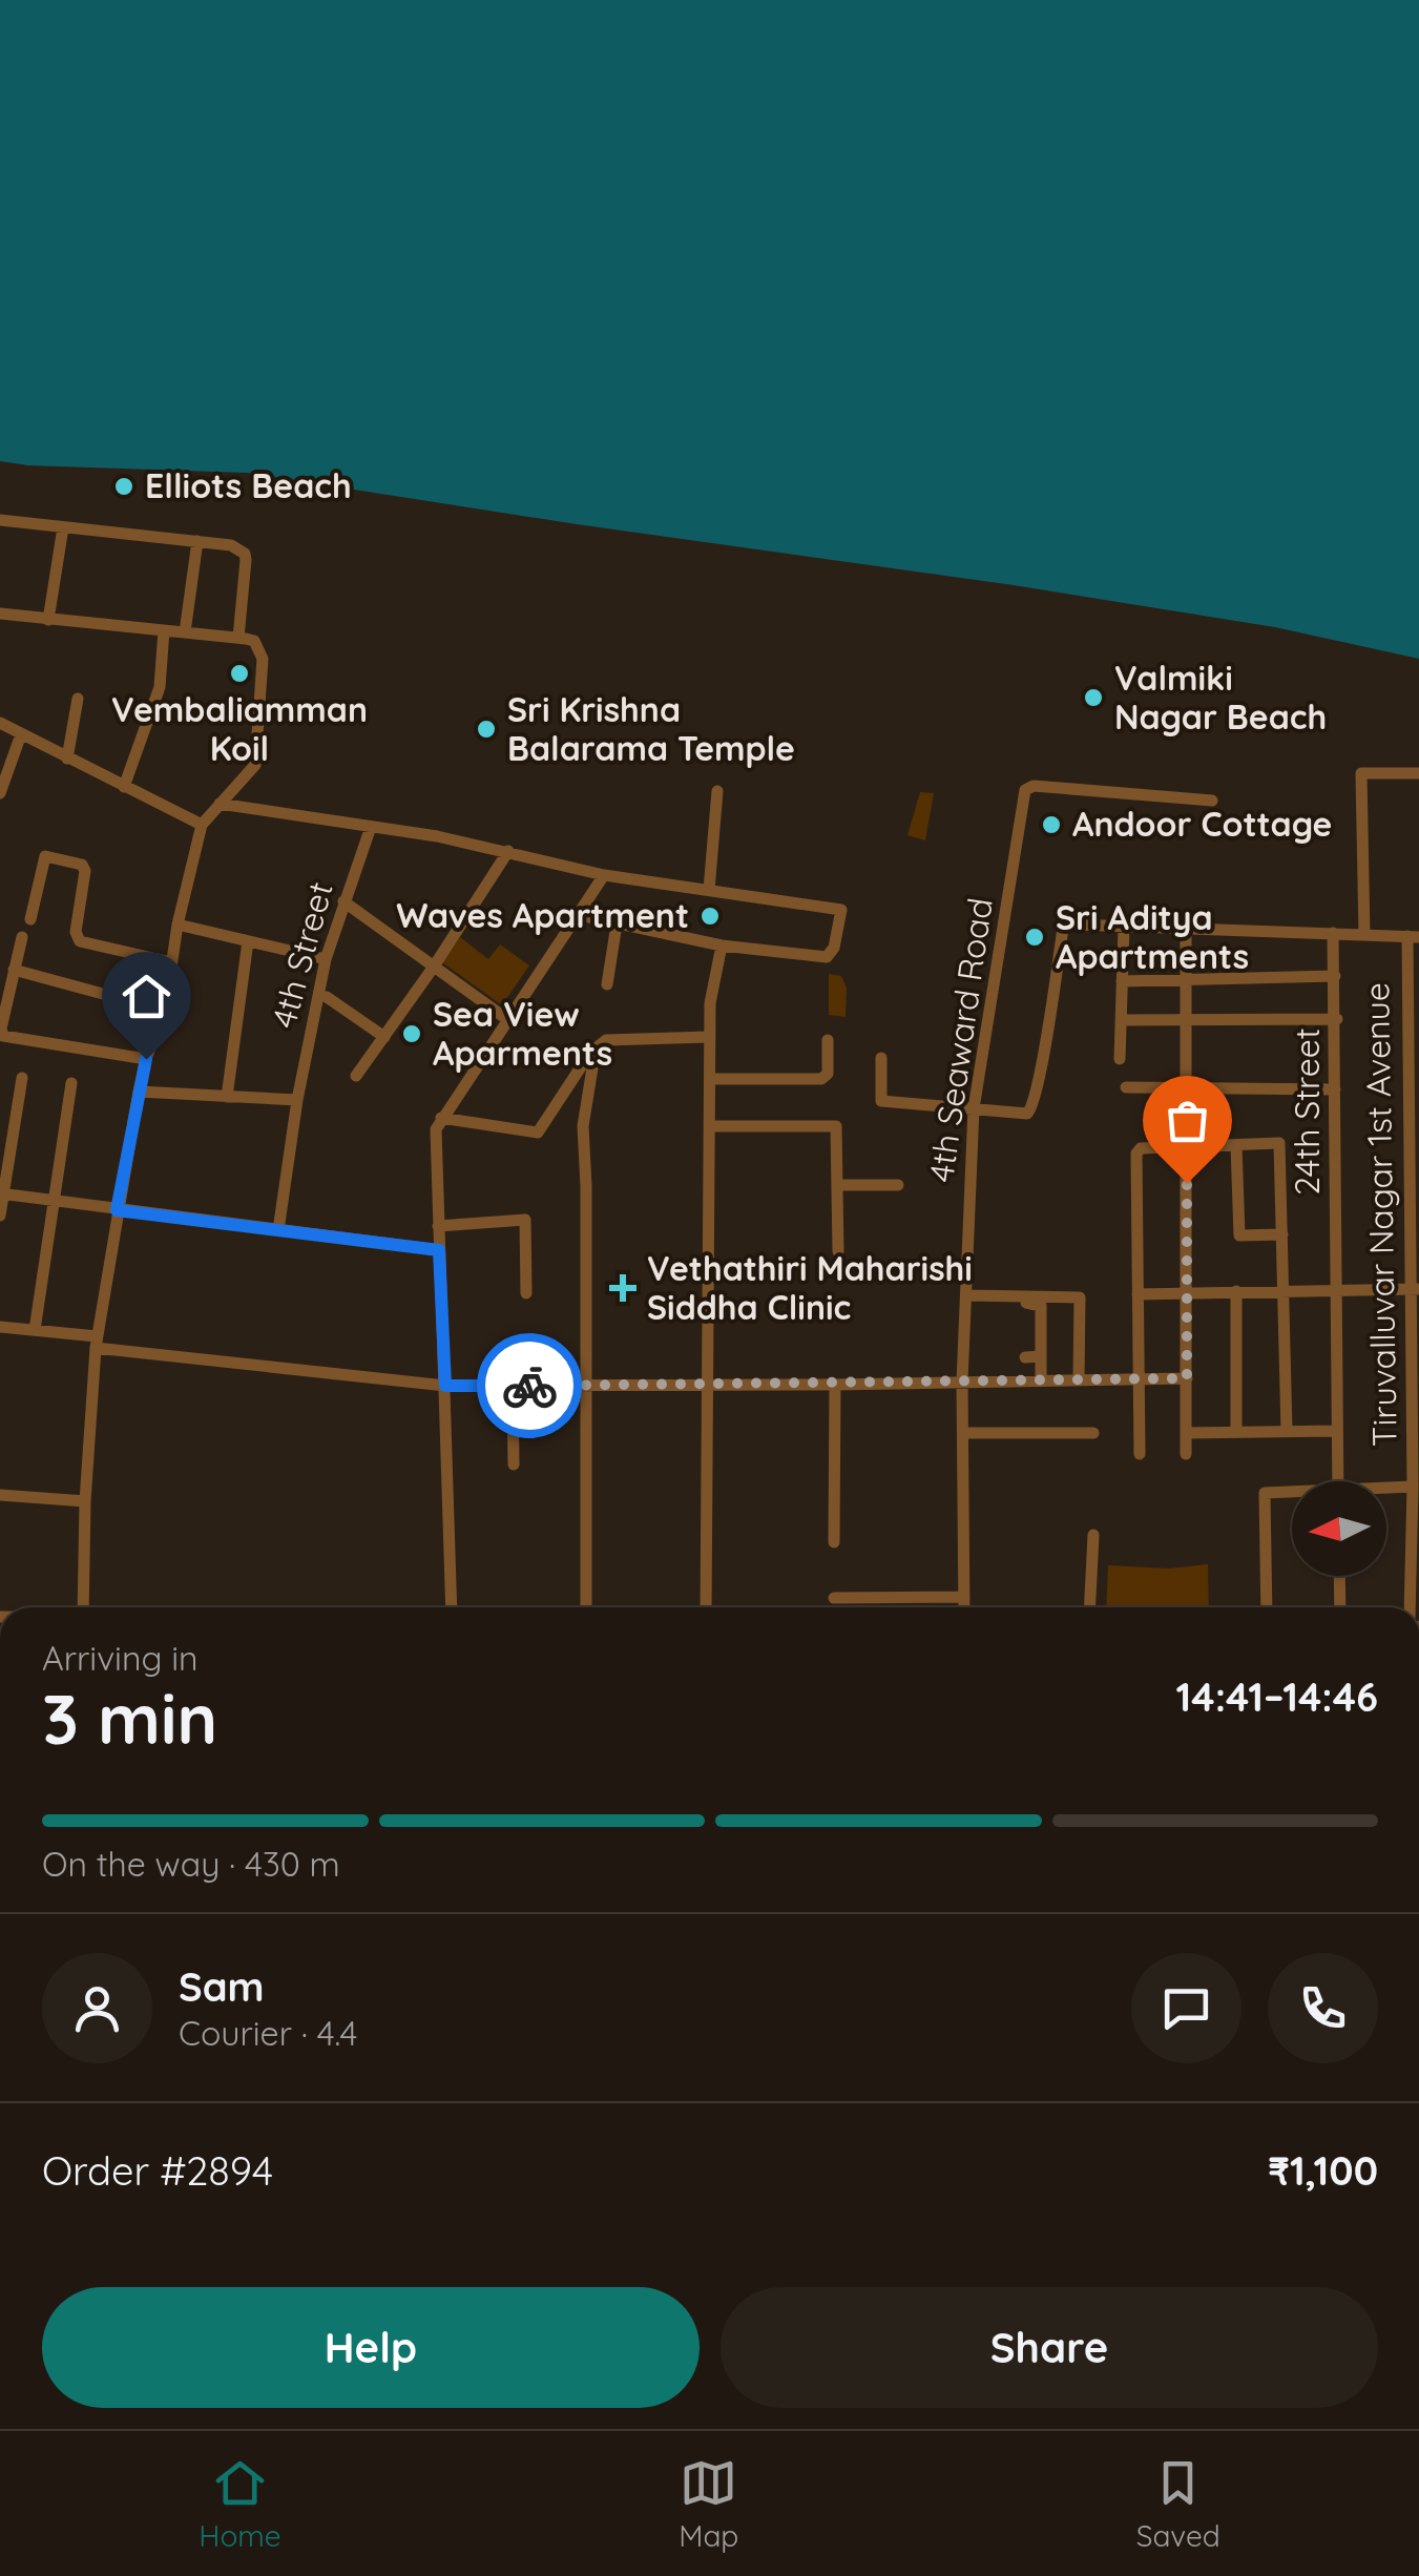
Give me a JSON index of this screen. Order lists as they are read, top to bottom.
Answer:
{
  "streets": {
    "street": [
      "4th Street",
      "4th Seaward Road",
      "24th Street",
      "Tiruvalluvar Nagar 1st Avenue"
    ]
  },
  "places": {
    "other": [
      "Elliots Beach",
      "Vembaliamman Koil",
      "Valmiki Nagar Beach",
      "Sri Krishna Balarama Temple",
      "Andoor Cottage",
      "Waves Apartment",
      "Sri Aditya Apartments",
      "Sea View Aparments"
    ],
    "health": ["Vethathiri Maharishi Siddha Clinic"]
  },
  "north": "left",
  "page": {
    "heading": ["3 min", "Arriving in", "14:41–14:46"],
    "panel": [
      "Sam",
      "Courier · 4.4",
      "Order #2894",
      "₹1,100"
    ],
    "bar": "On the way · 430 m",
    "buttons": ["Help", "Share"],
    "tabs": ["Home", "Map", "Saved"]
  }
}
